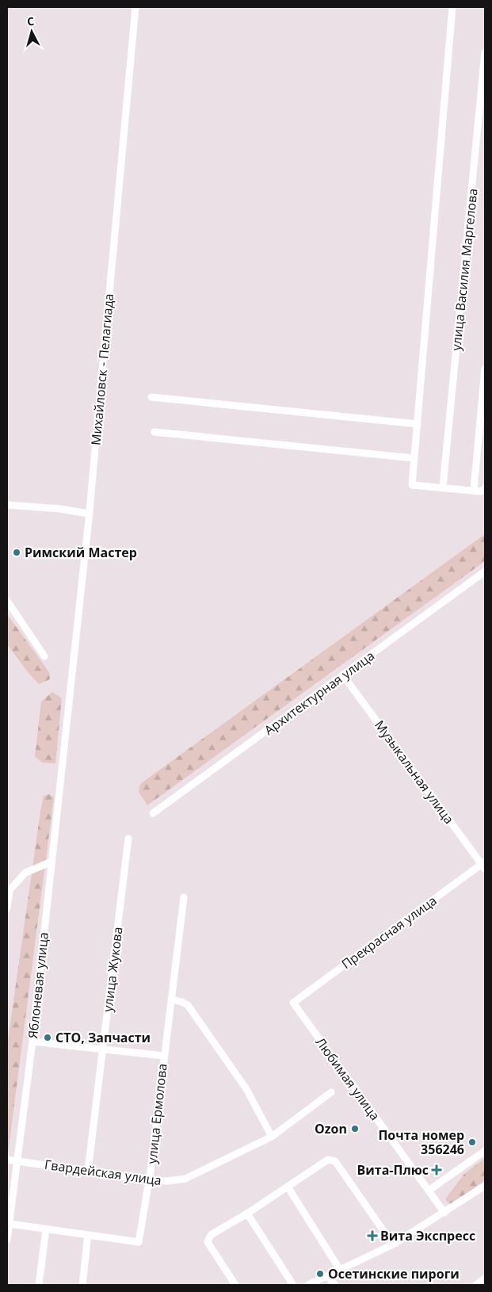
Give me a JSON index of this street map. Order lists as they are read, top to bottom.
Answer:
{
  "streets": {
    "street": [
      "улица Василия Маргелова",
      "Михайловск - Пелагиада",
      "Архитектурная улица",
      "Музыкальная улица",
      "Прекрасная улица",
      "улица Жукова",
      "Яблоневая улица",
      "Любимая улица",
      "улица Ермолова",
      "Гвардейская улица"
    ]
  },
  "crossings": [
    ["Михайловск - Пелагиада", "Яблоневая улица"],
    ["Архитектурная улица", "Музыкальная улица"],
    ["Музыкальная улица", "Прекрасная улица"],
    ["Прекрасная улица", "Любимая улица"],
    ["улица Жукова", "Гвардейская улица"],
    ["Яблоневая улица", "Гвардейская улица"],
    ["улица Ермолова", "Гвардейская улица"]
  ],
  "places": {
    "other": [
      "Римский Мастер",
      "СТО, Запчасти",
      "Ozon",
      "Почта номер 356246",
      "Осетинские пироги"
    ],
    "health": ["Вита-Плюс", "Вита Экспресс"]
  },
  "north": "top"
}
